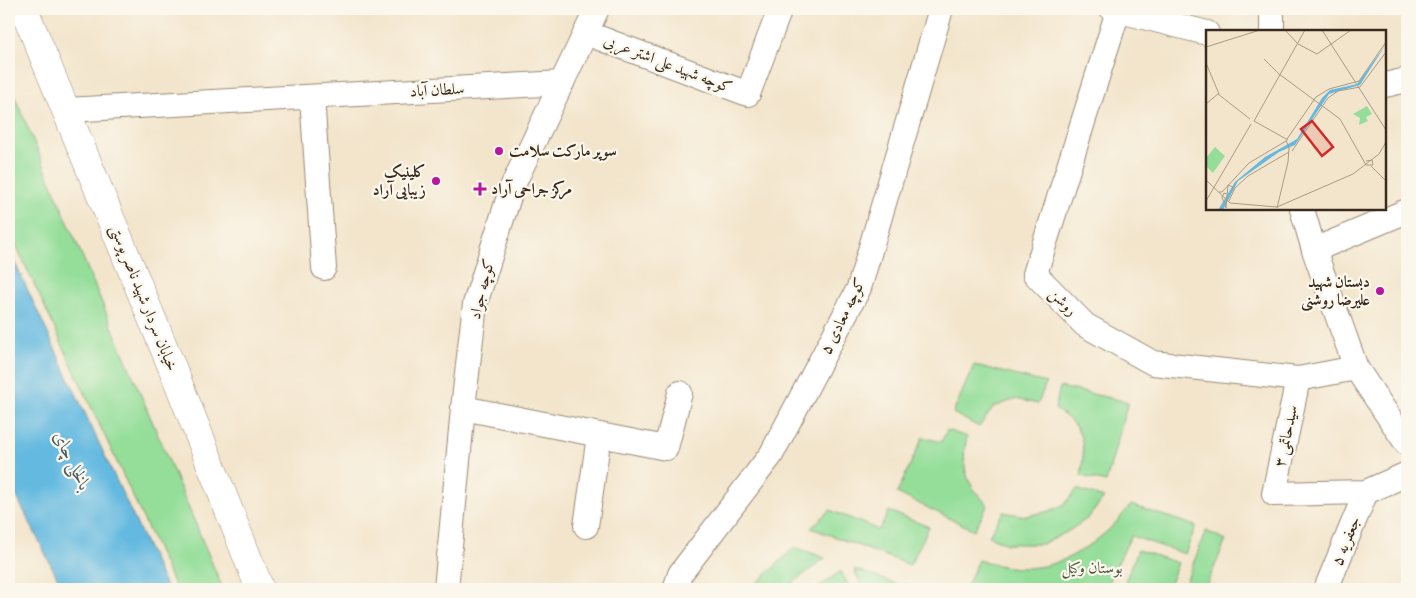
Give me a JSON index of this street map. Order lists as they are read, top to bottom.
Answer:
{
  "streets": {
    "main road": ["خیابان سردار شهید ناصر پوستی"],
    "street": [
      "کوچه شهید علی اشتر عربی",
      "سلطان آباد",
      "کوچه جواد",
      "روشن",
      "کوچه معادی ۵",
      "سیدحاتمی ۳",
      "جعفریه ۵"
    ]
  },
  "crossings": [
    ["کوچه شهید علی اشتر عربی", "کوچه جواد"],
    ["سلطان آباد", "کوچه جواد"],
    ["سلطان آباد", "خیابان سردار شهید ناصر پوستی"],
    ["روشن", "سیدحاتمی ۳"],
    ["سیدحاتمی ۳", "جعفریه ۵"]
  ],
  "water": ["بالخلی چای"],
  "parks": ["بوستان وکیل"],
  "places": {
    "other": ["سوپر مارکت سلامت", "کلینیک زیبایی آراد", "دبستان شهید علیرضا روشنی"],
    "health": ["مرکز جراحی آراد"]
  }
}
